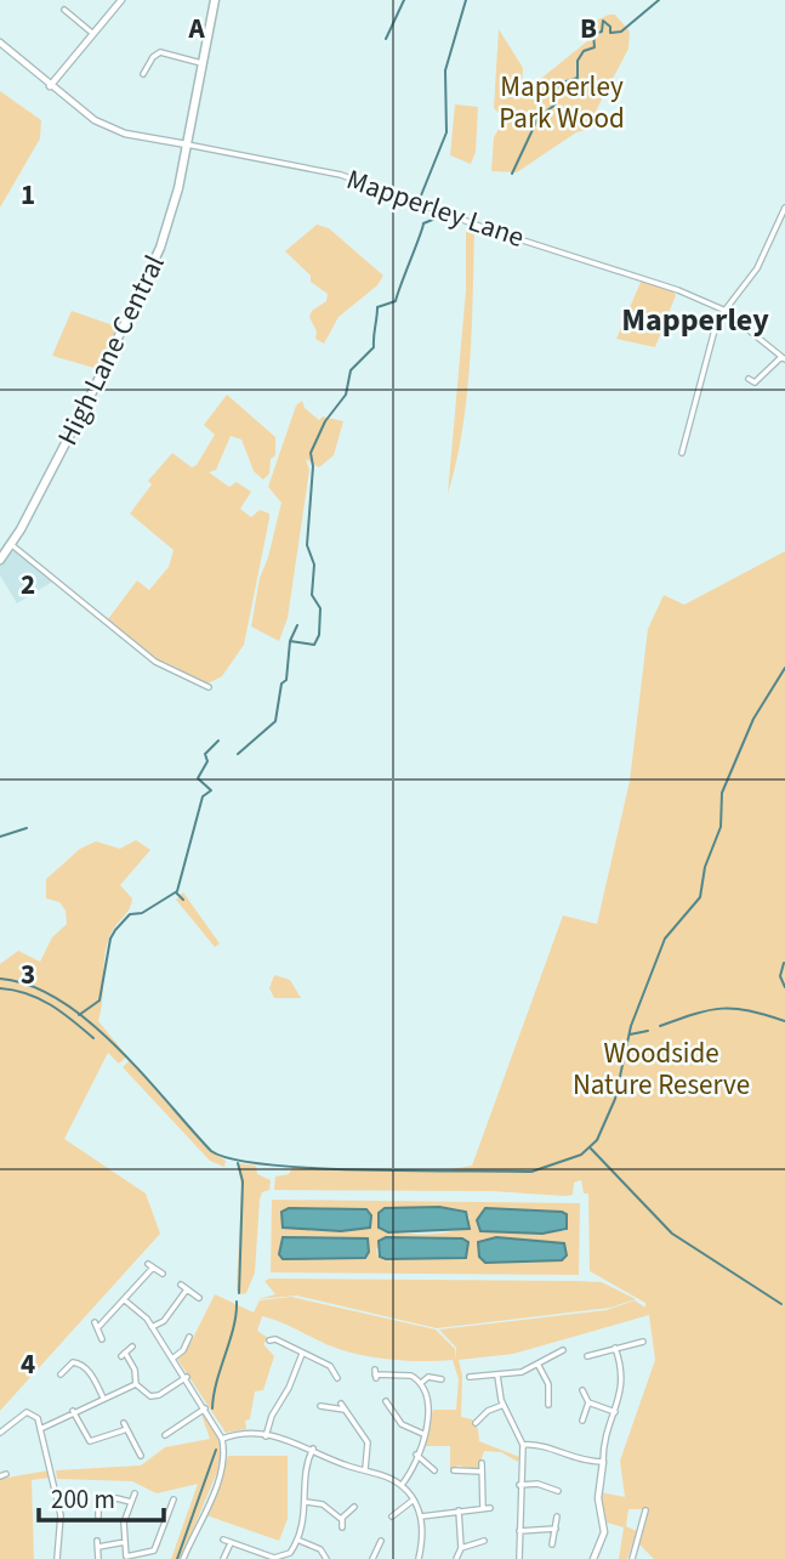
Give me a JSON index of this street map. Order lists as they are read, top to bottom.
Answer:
{
  "streets": {
    "main road": ["High Lane Central"],
    "street": ["Mapperley Lane"]
  },
  "crossings": [
    ["Mapperley Lane", "High Lane Central"]
  ],
  "districts": ["Mapperley"],
  "parks": ["Mapperley Park Wood", "Woodside Nature Reserve"],
  "scale_bar": "200 m",
  "grid": {
    "columns": ["A", "B"],
    "rows": [
      "1",
      "2",
      "3",
      "4"
    ]
  }
}
